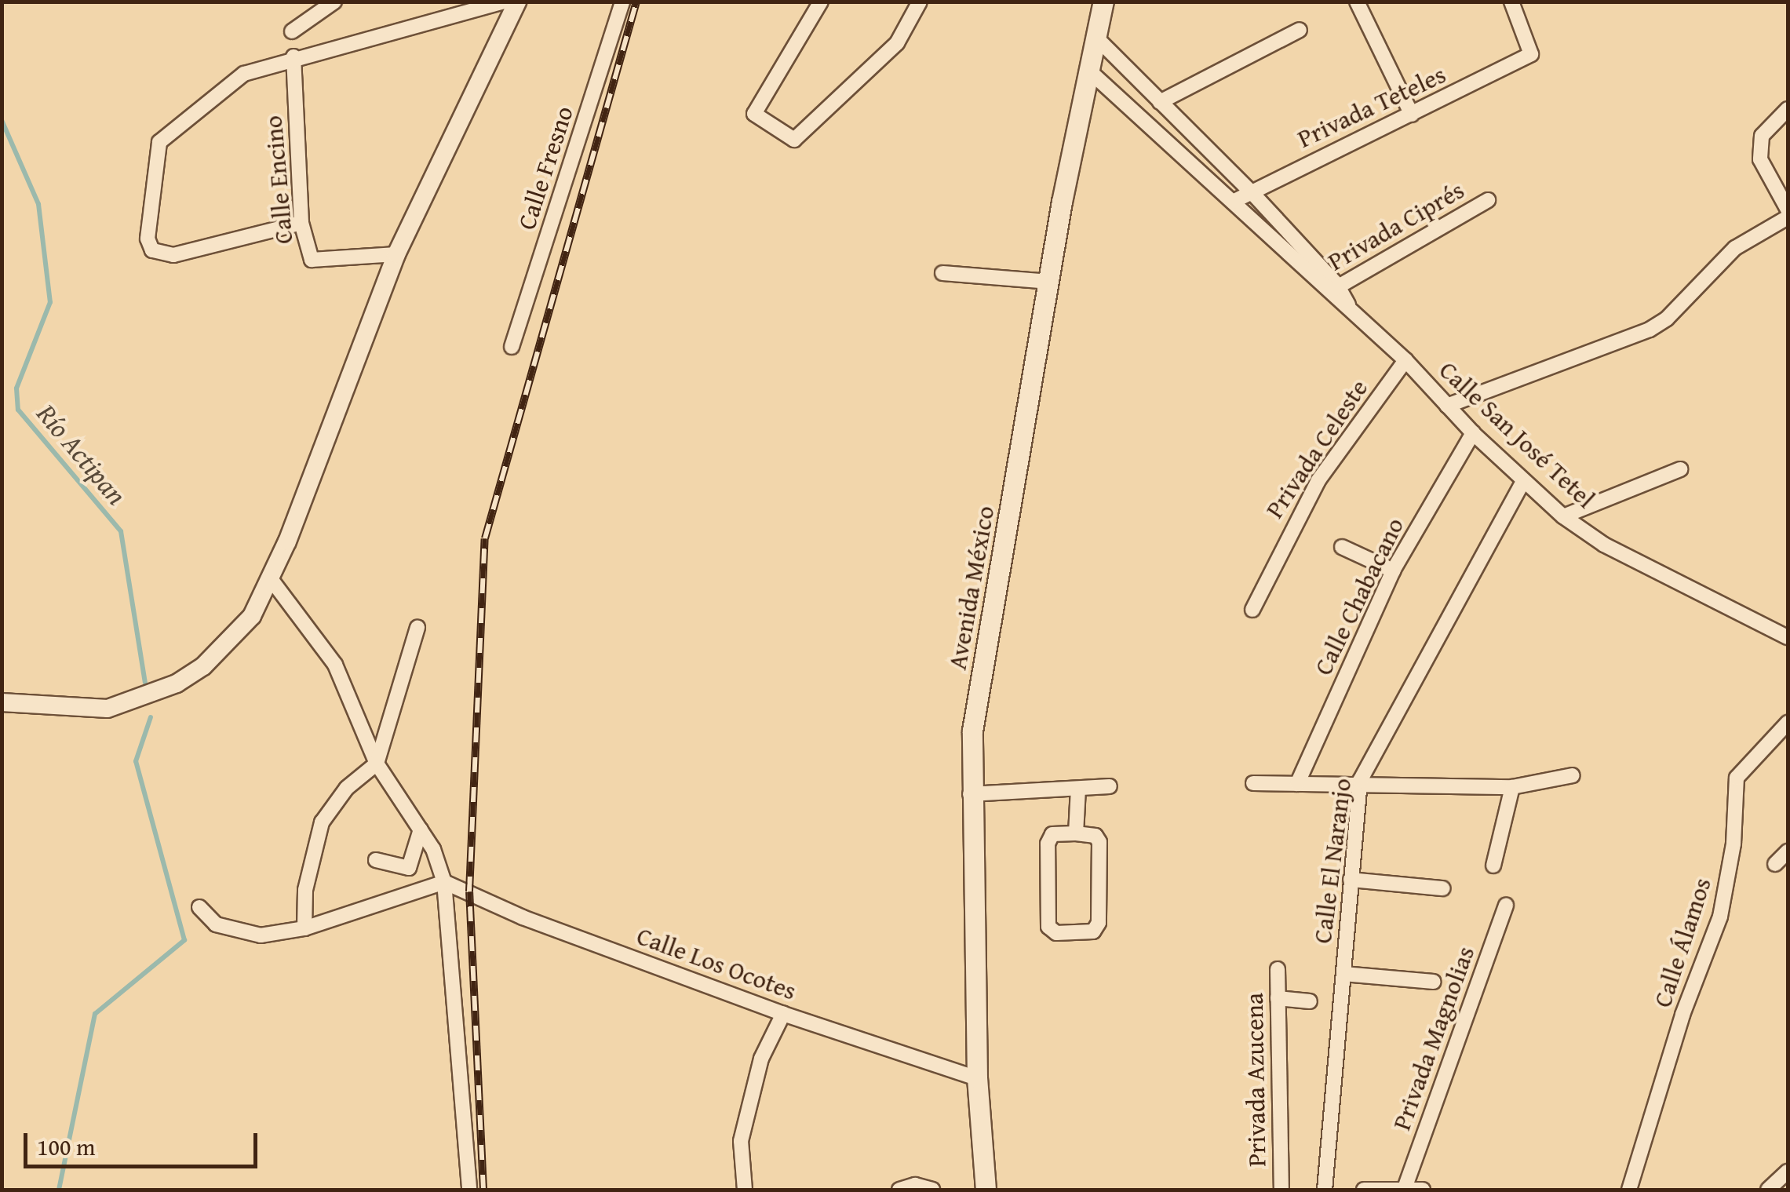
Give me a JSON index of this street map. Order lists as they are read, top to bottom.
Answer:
{
  "streets": {
    "main road": ["Avenida México"],
    "street": [
      "Privada Teteles",
      "Calle Fresno",
      "Calle Encino",
      "Privada Ciprés",
      "Calle San José Tetel",
      "Privada Celeste",
      "Calle Chabacano",
      "Calle El Naranjo",
      "Calle Álamos",
      "Calle Los Ocotes",
      "Privada Magnolias",
      "Privada Azucena"
    ]
  },
  "crossings": [
    ["Privada Teteles", "Calle San José Tetel"],
    ["Privada Ciprés", "Calle San José Tetel"],
    ["Calle San José Tetel", "Privada Celeste"],
    ["Calle San José Tetel", "Avenida México"],
    ["Calle San José Tetel", "Calle Chabacano"],
    ["Calle San José Tetel", "Calle El Naranjo"],
    ["Avenida México", "Calle Los Ocotes"]
  ],
  "water": ["Río Actipan"],
  "scale_bar": "100 m"
}
